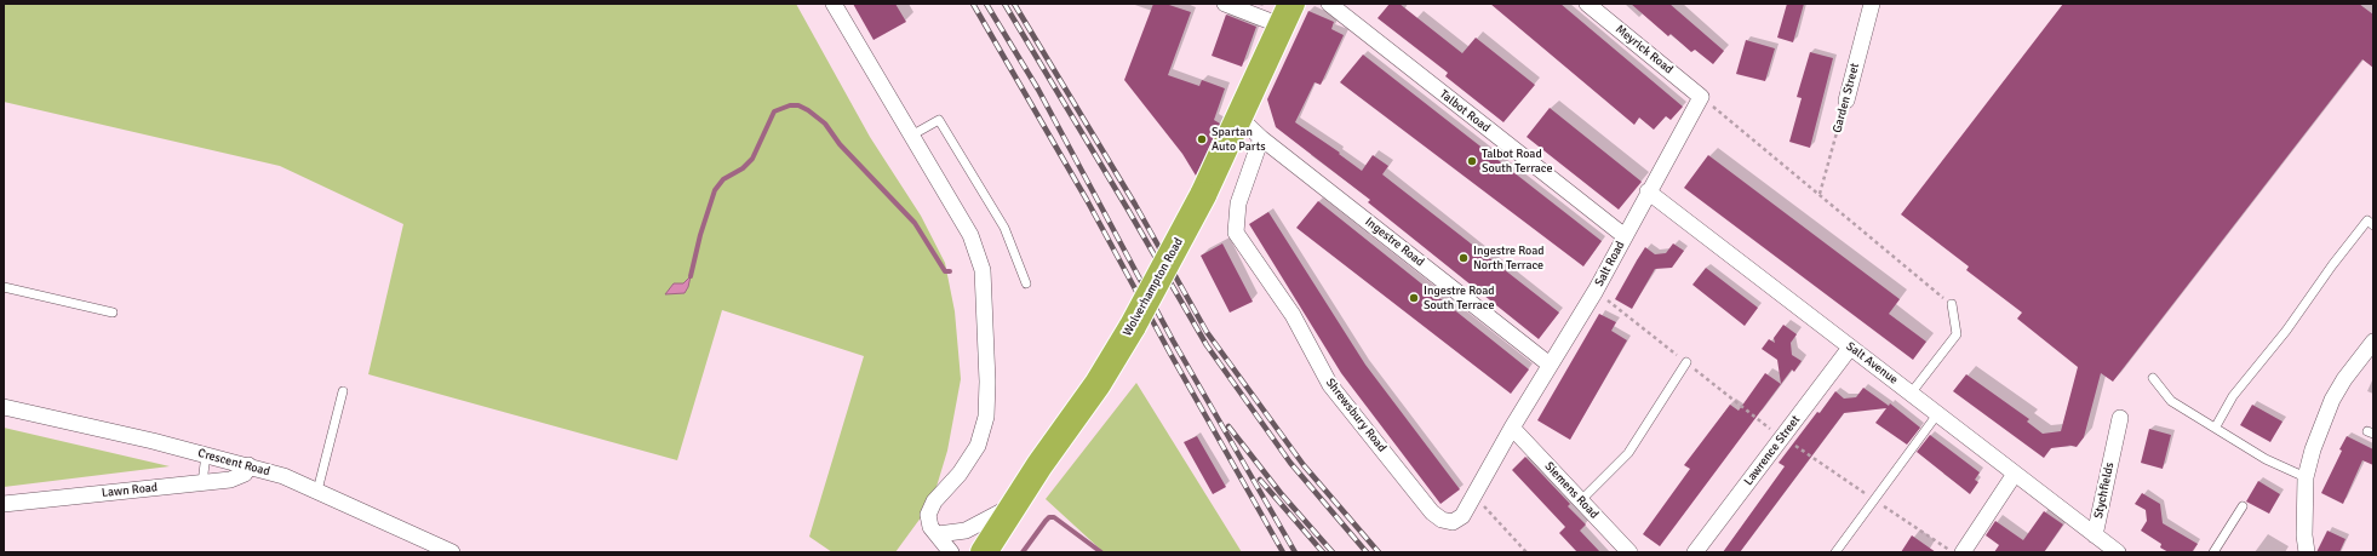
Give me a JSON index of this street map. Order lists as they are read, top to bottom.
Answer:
{
  "streets": {
    "highway": ["Wolverhampton Road"],
    "street": [
      "Meyrick Road",
      "Garden Street",
      "Talbot Road",
      "Ingestre Road",
      "Salt Road",
      "Salt Avenue",
      "Shrewsbury Road",
      "Lawrence Street",
      "Crescent Road",
      "Lawn Road",
      "Siemens Road",
      "Stychfields"
    ]
  },
  "crossings": [
    ["Meyrick Road", "Salt Road"],
    ["Talbot Road", "Salt Road"],
    ["Ingestre Road", "Salt Road"],
    ["Ingestre Road", "Wolverhampton Road"],
    ["Ingestre Road", "Shrewsbury Road"],
    ["Salt Road", "Salt Avenue"],
    ["Salt Road", "Shrewsbury Road"],
    ["Salt Road", "Siemens Road"],
    ["Salt Avenue", "Lawrence Street"],
    ["Salt Avenue", "Stychfields"],
    ["Shrewsbury Road", "Siemens Road"],
    ["Crescent Road", "Lawn Road"]
  ],
  "places": [
    "Spartan Auto Parts",
    "Talbot Road South Terrace",
    "Ingestre Road North Terrace",
    "Ingestre Road South Terrace"
  ]
}
